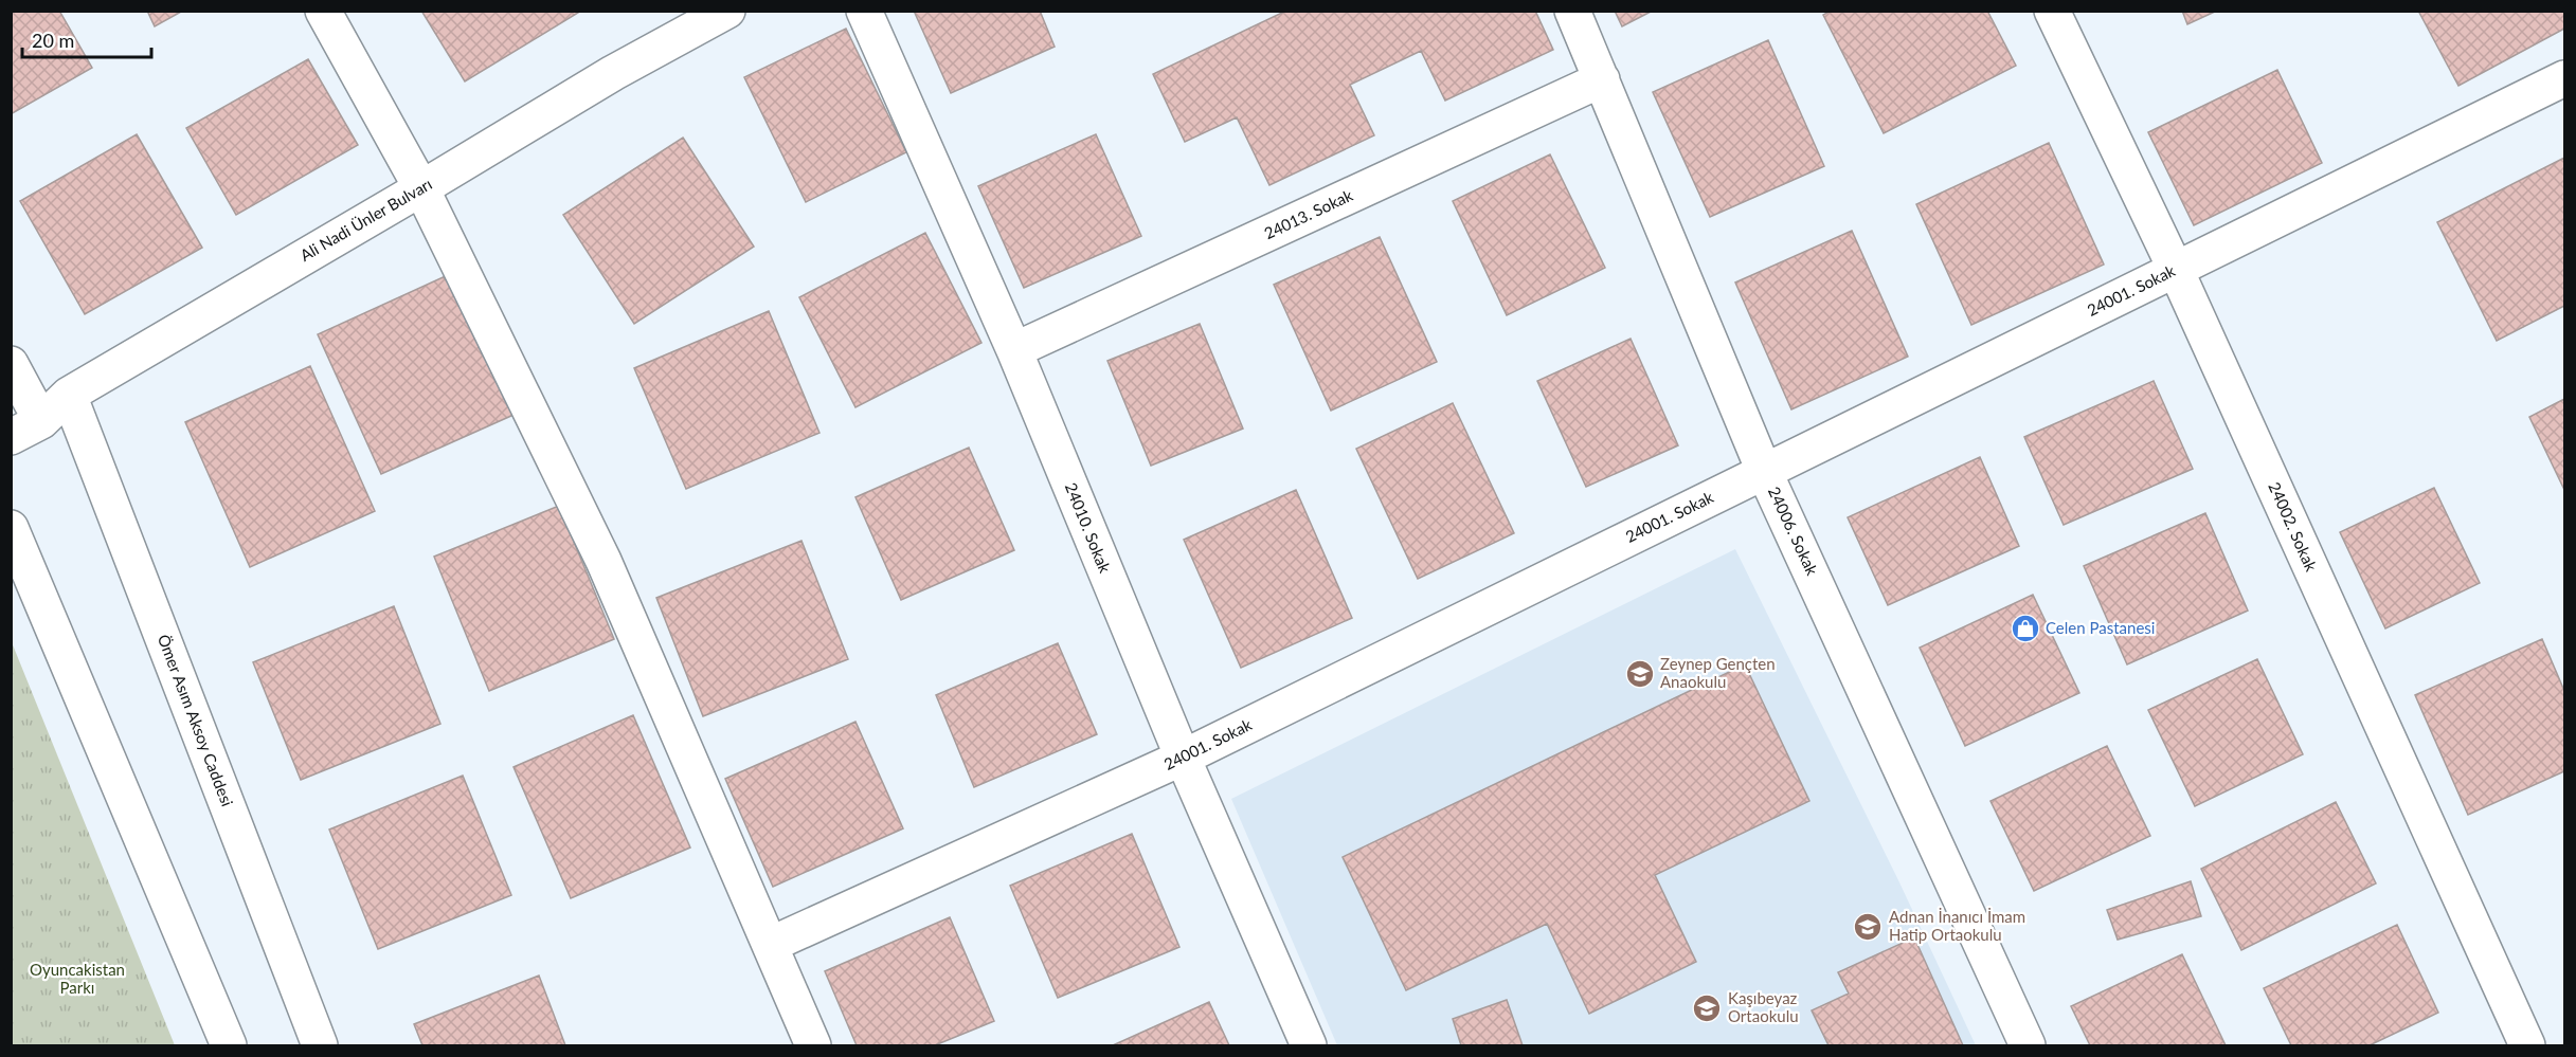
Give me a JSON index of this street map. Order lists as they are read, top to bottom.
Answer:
{
  "streets": {
    "street": [
      "24013. Sokak",
      "Ali Nadi Ünler Bulvarı",
      "24001. Sokak",
      "24002. Sokak",
      "24010. Sokak",
      "24006. Sokak",
      "Ömer Asım Aksoy Caddesi"
    ]
  },
  "crossings": [
    ["24013. Sokak", "24010. Sokak"],
    ["24013. Sokak", "24006. Sokak"],
    ["Ali Nadi Ünler Bulvarı", "Ömer Asım Aksoy Caddesi"],
    ["24001. Sokak", "24002. Sokak"],
    ["24001. Sokak", "24010. Sokak"],
    ["24001. Sokak", "24006. Sokak"]
  ],
  "parks": ["Oyuncakistan Parkı"],
  "places": {
    "shop": ["Celen Pastanesi"],
    "school or university": ["Zeynep Gençten Anaokulu", "Adnan İnanıcı İmam Hatip Ortaokulu", "Kaşıbeyaz Ortaokulu"]
  },
  "scale_bar": "20 m"
}
